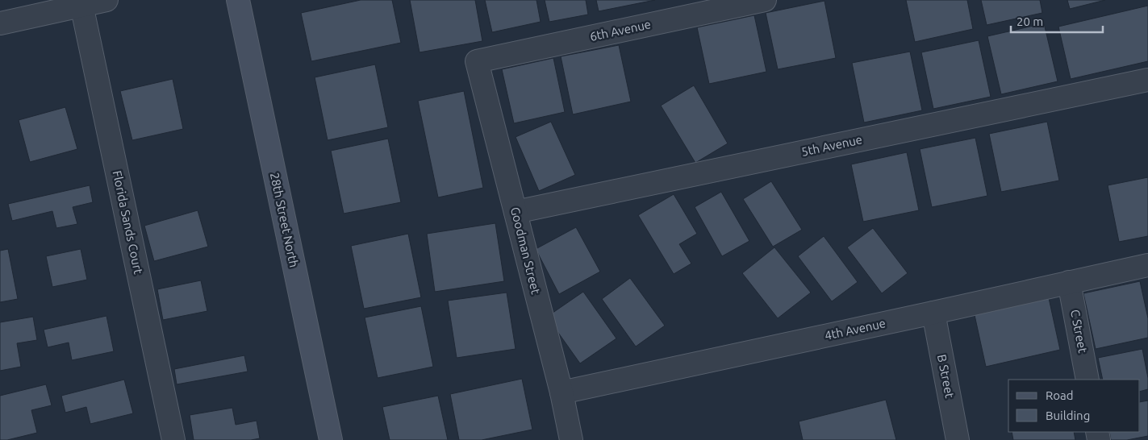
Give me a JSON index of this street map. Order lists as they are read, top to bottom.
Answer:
{
  "streets": {
    "street": [
      "6th Avenue",
      "5th Avenue",
      "28th Street North",
      "Florida Sands Court",
      "Goodman Street",
      "4th Avenue",
      "C Street",
      "B Street"
    ]
  },
  "crossings": [
    ["6th Avenue", "Goodman Street"],
    ["5th Avenue", "Goodman Street"],
    ["Goodman Street", "4th Avenue"],
    ["4th Avenue", "C Street"],
    ["4th Avenue", "B Street"]
  ],
  "legend": ["Road", "Building"],
  "scale_bar": "20 m"
}
